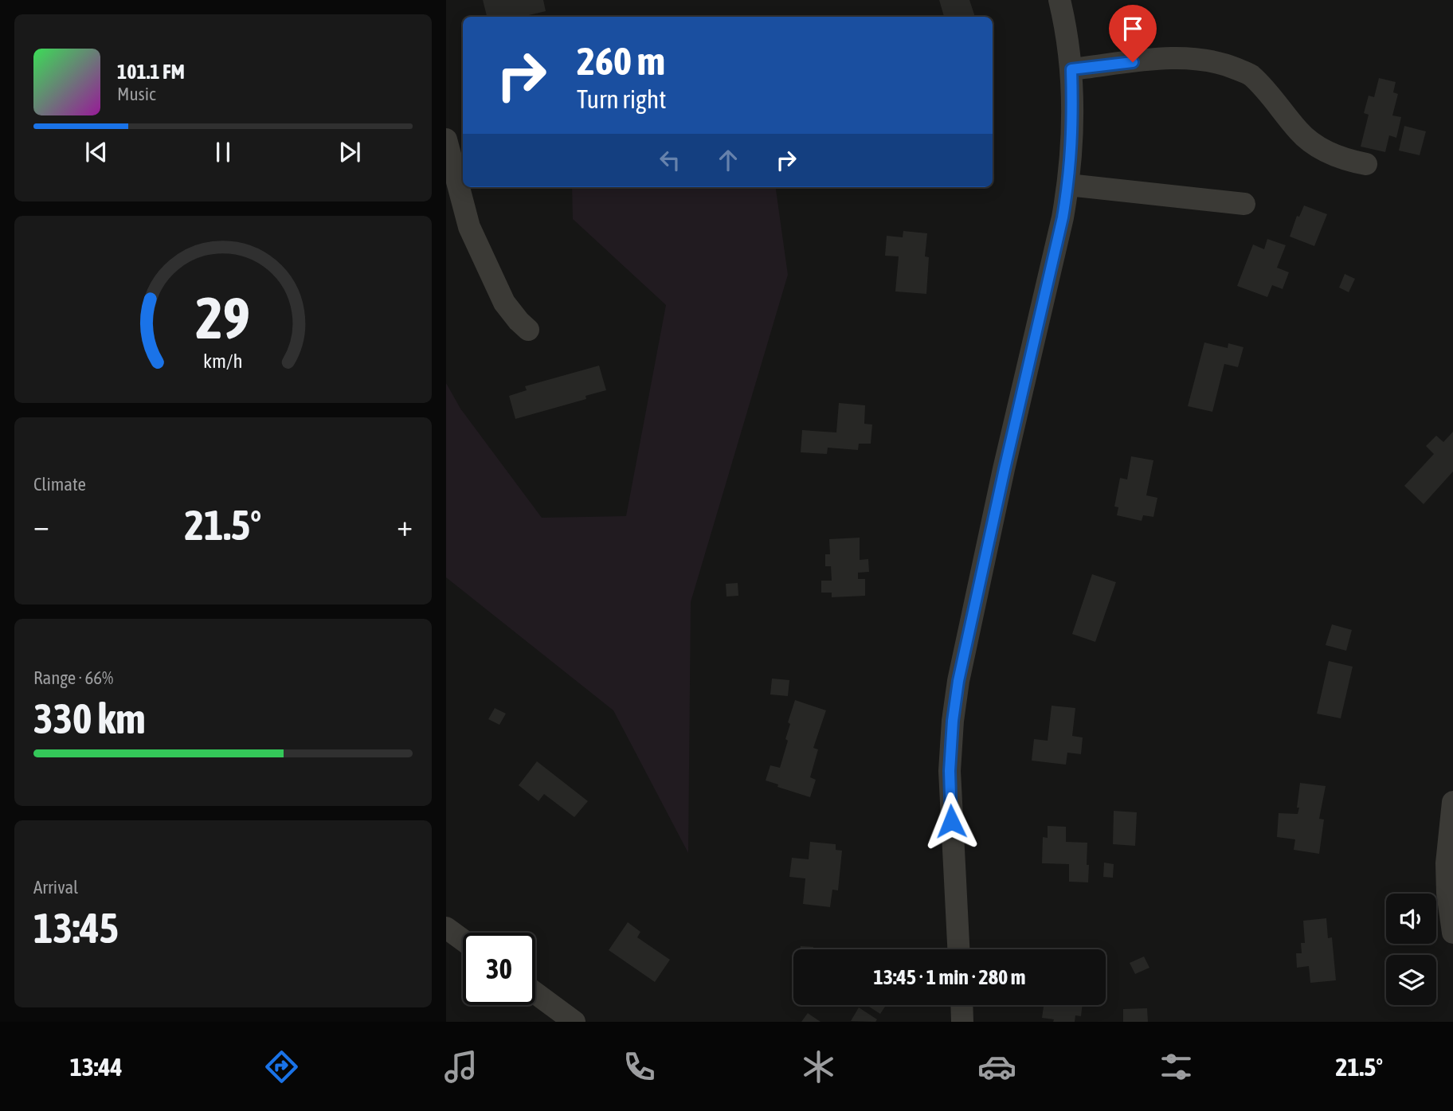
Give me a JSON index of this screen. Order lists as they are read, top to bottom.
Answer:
{
  "page": {
    "turn": ["260 m", "Turn right"],
    "song": ["101.1 FM", "Music"],
    "tile": [
      "Climate",
      ["Range · 66%", "330 km"],
      ["Arrival", "13:45"]
    ],
    "heat": ["−", "21.5°", "+"],
    "limit": "30",
    "trip": "13:45 · 1 min · 280 m",
    "tabs": ["13:44", "21.5°"],
    "gauge": ["29", "km/h"]
  }
}
